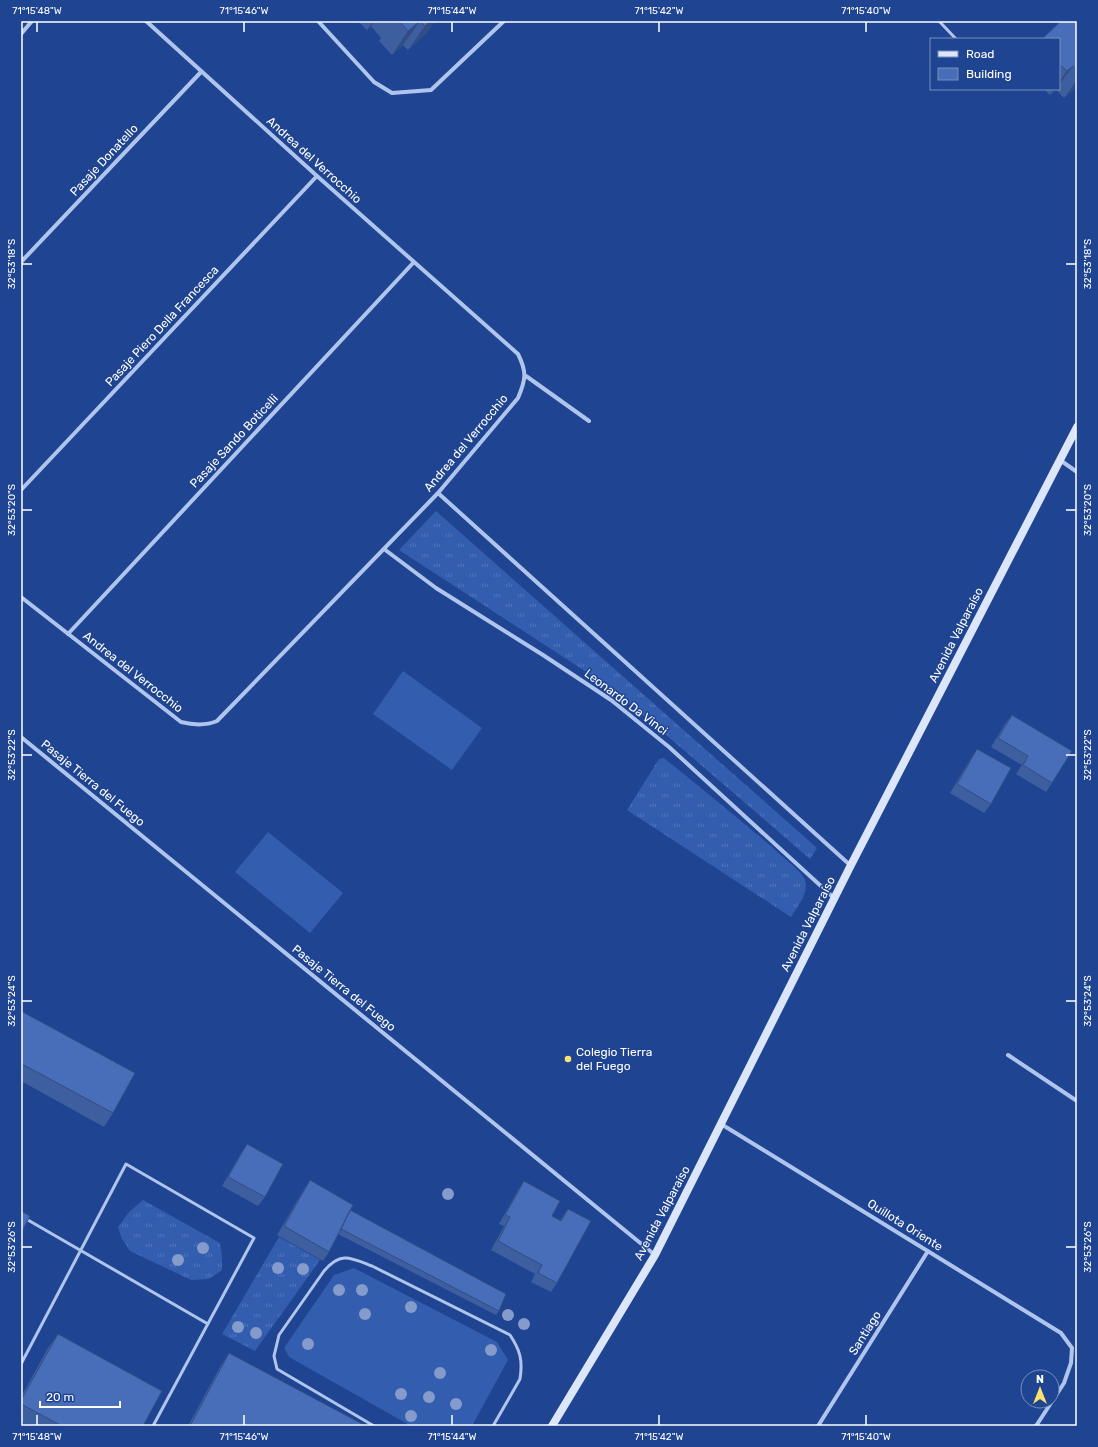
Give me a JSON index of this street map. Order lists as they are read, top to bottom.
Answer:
{
  "streets": {
    "main road": ["Avenida Valparaíso"],
    "street": [
      "Pasaje Donatello",
      "Andrea del Verrocchio",
      "Pasaje Piero Della Francesca",
      "Pasaje Sando Boticelli",
      "Leonardo Da Vinci",
      "Pasaje Tierra del Fuego",
      "Quillota Oriente",
      "Santiago"
    ]
  },
  "crossings": [
    ["Pasaje Donatello", "Andrea del Verrocchio"],
    ["Andrea del Verrocchio", "Pasaje Piero Della Francesca"],
    ["Andrea del Verrocchio", "Pasaje Sando Boticelli"],
    ["Andrea del Verrocchio", "Leonardo Da Vinci"],
    ["Avenida Valparaíso", "Leonardo Da Vinci"],
    ["Avenida Valparaíso", "Pasaje Tierra del Fuego"],
    ["Avenida Valparaíso", "Quillota Oriente"],
    ["Quillota Oriente", "Santiago"]
  ],
  "places": ["Colegio Tierra del Fuego"],
  "legend": ["Road", "Building"],
  "scale_bar": "20 m",
  "north": "top",
  "coordinates": [
    "71°15'48\"W",
    "71°15'46\"W",
    "71°15'44\"W",
    "71°15'42\"W",
    "71°15'40\"W",
    "32°53'18\"S",
    "32°53'20\"S",
    "32°53'22\"S",
    "32°53'24\"S",
    "32°53'26\"S"
  ]
}
